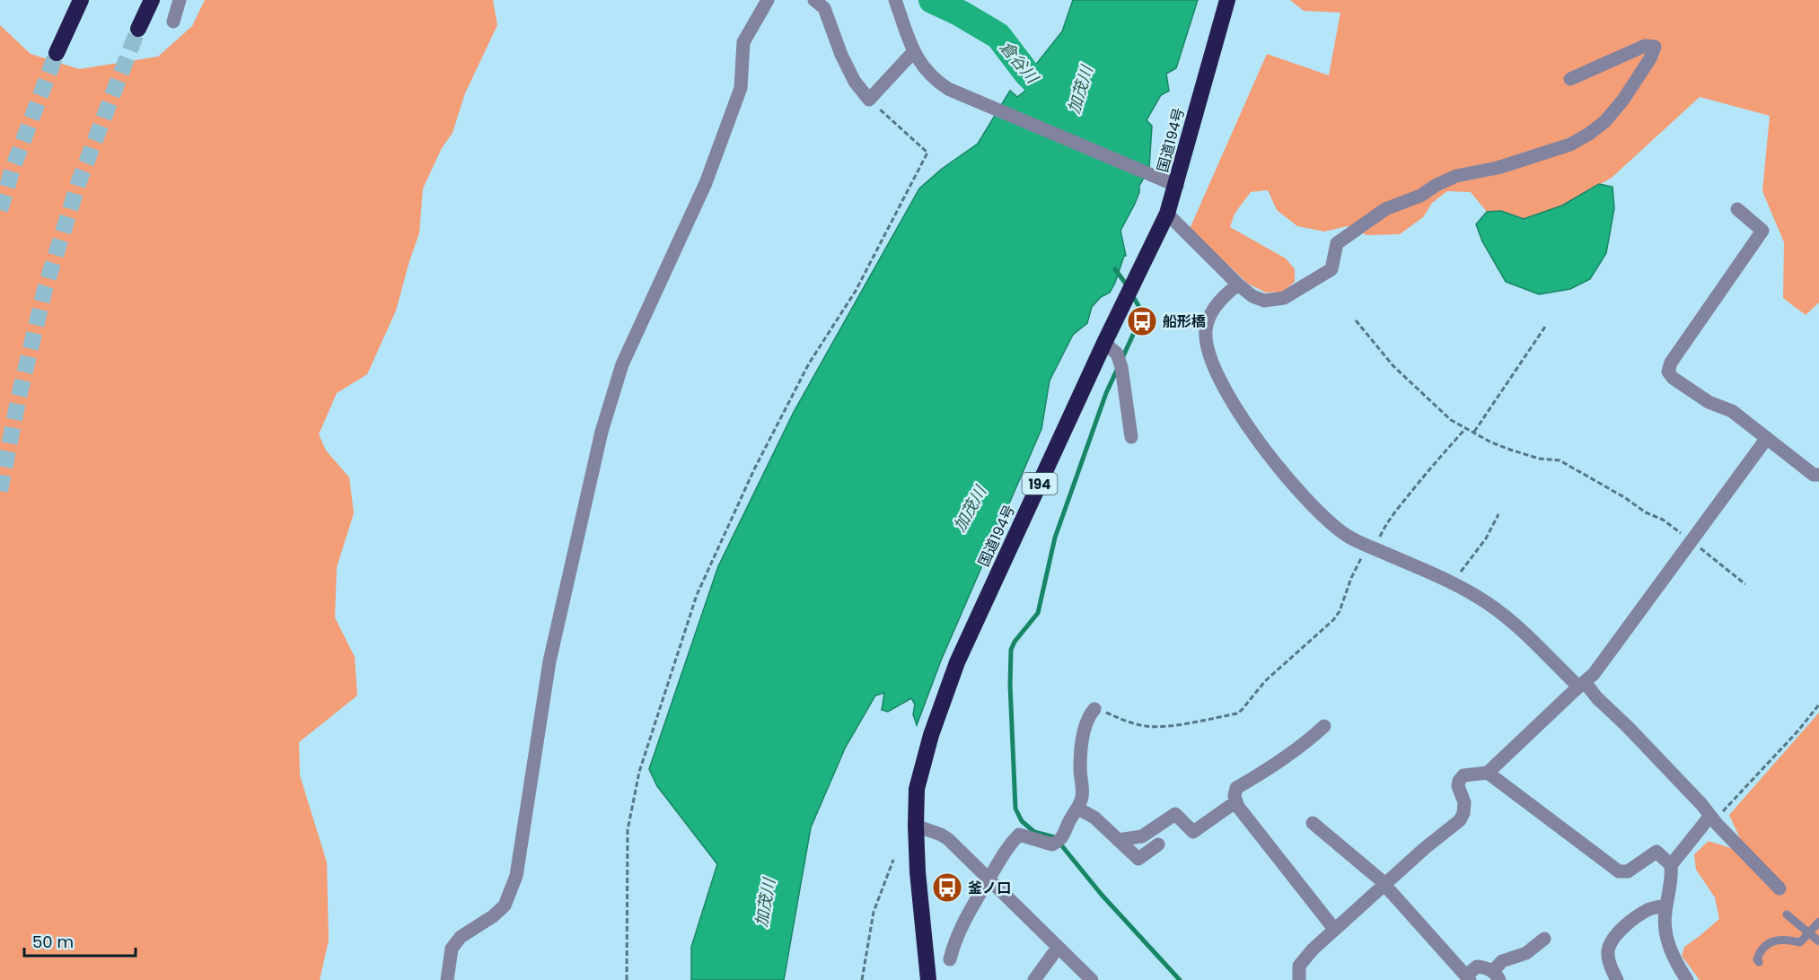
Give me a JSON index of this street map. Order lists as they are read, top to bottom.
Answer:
{
  "streets": {
    "highway": ["国道194号", "194"]
  },
  "water": ["倉谷川", "加茂川"],
  "places": {
    "bus stop": ["船形橋", "釜ノ口"]
  },
  "scale_bar": "50 m"
}
